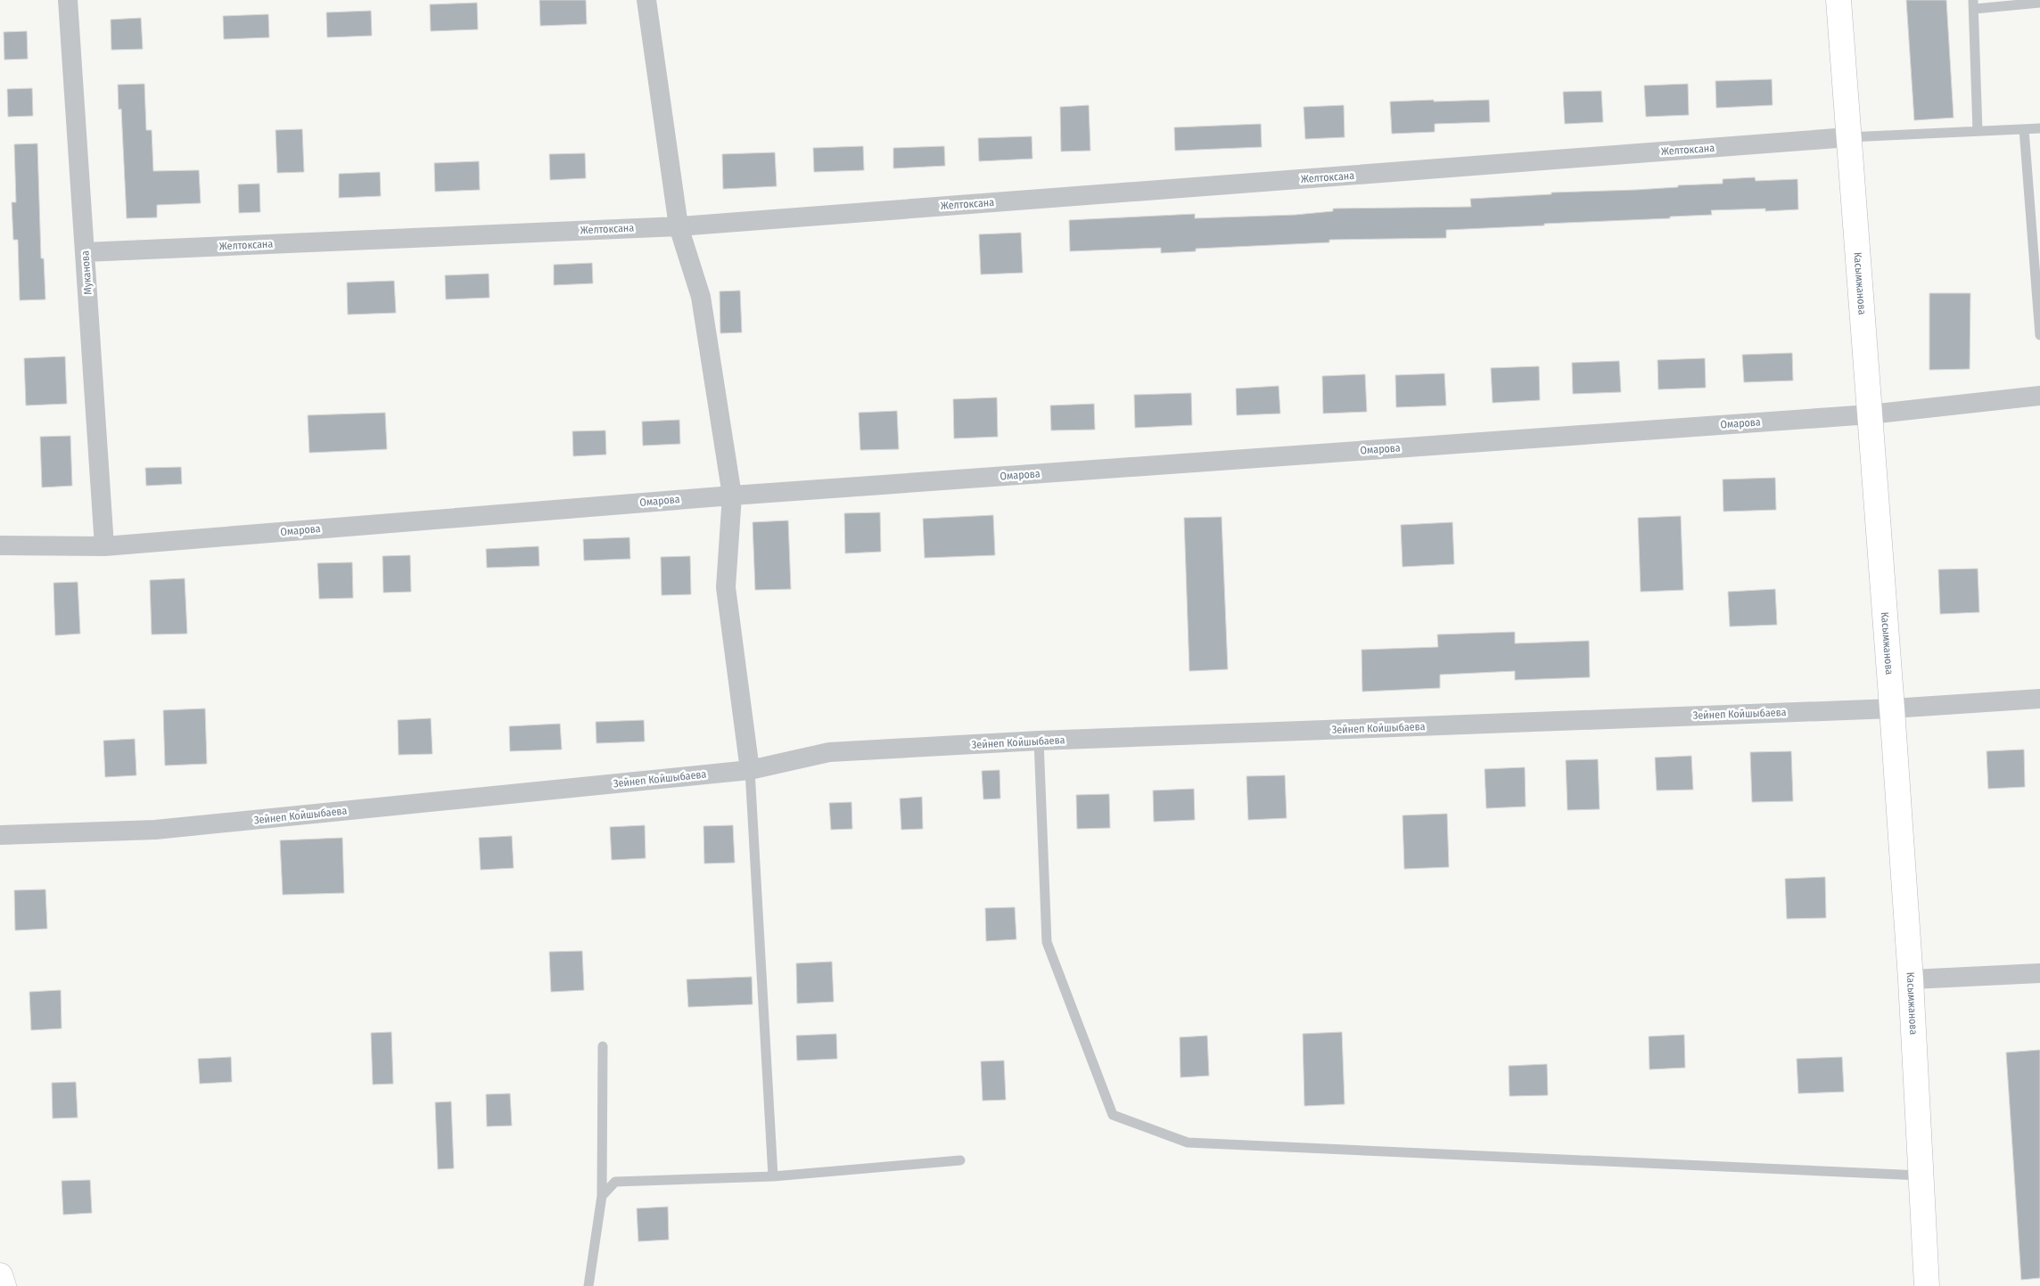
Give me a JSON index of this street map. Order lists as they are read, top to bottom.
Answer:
{
  "streets": {
    "street": [
      "Желтоксана",
      "Муканова",
      "Касымжанова",
      "Омарова",
      "Зейнеп Койшыбаева"
    ]
  },
  "crossings": [
    ["Желтоксана", "Муканова"],
    ["Желтоксана", "Касымжанова"],
    ["Муканова", "Омарова"],
    ["Касымжанова", "Омарова"],
    ["Касымжанова", "Зейнеп Койшыбаева"]
  ]
}
